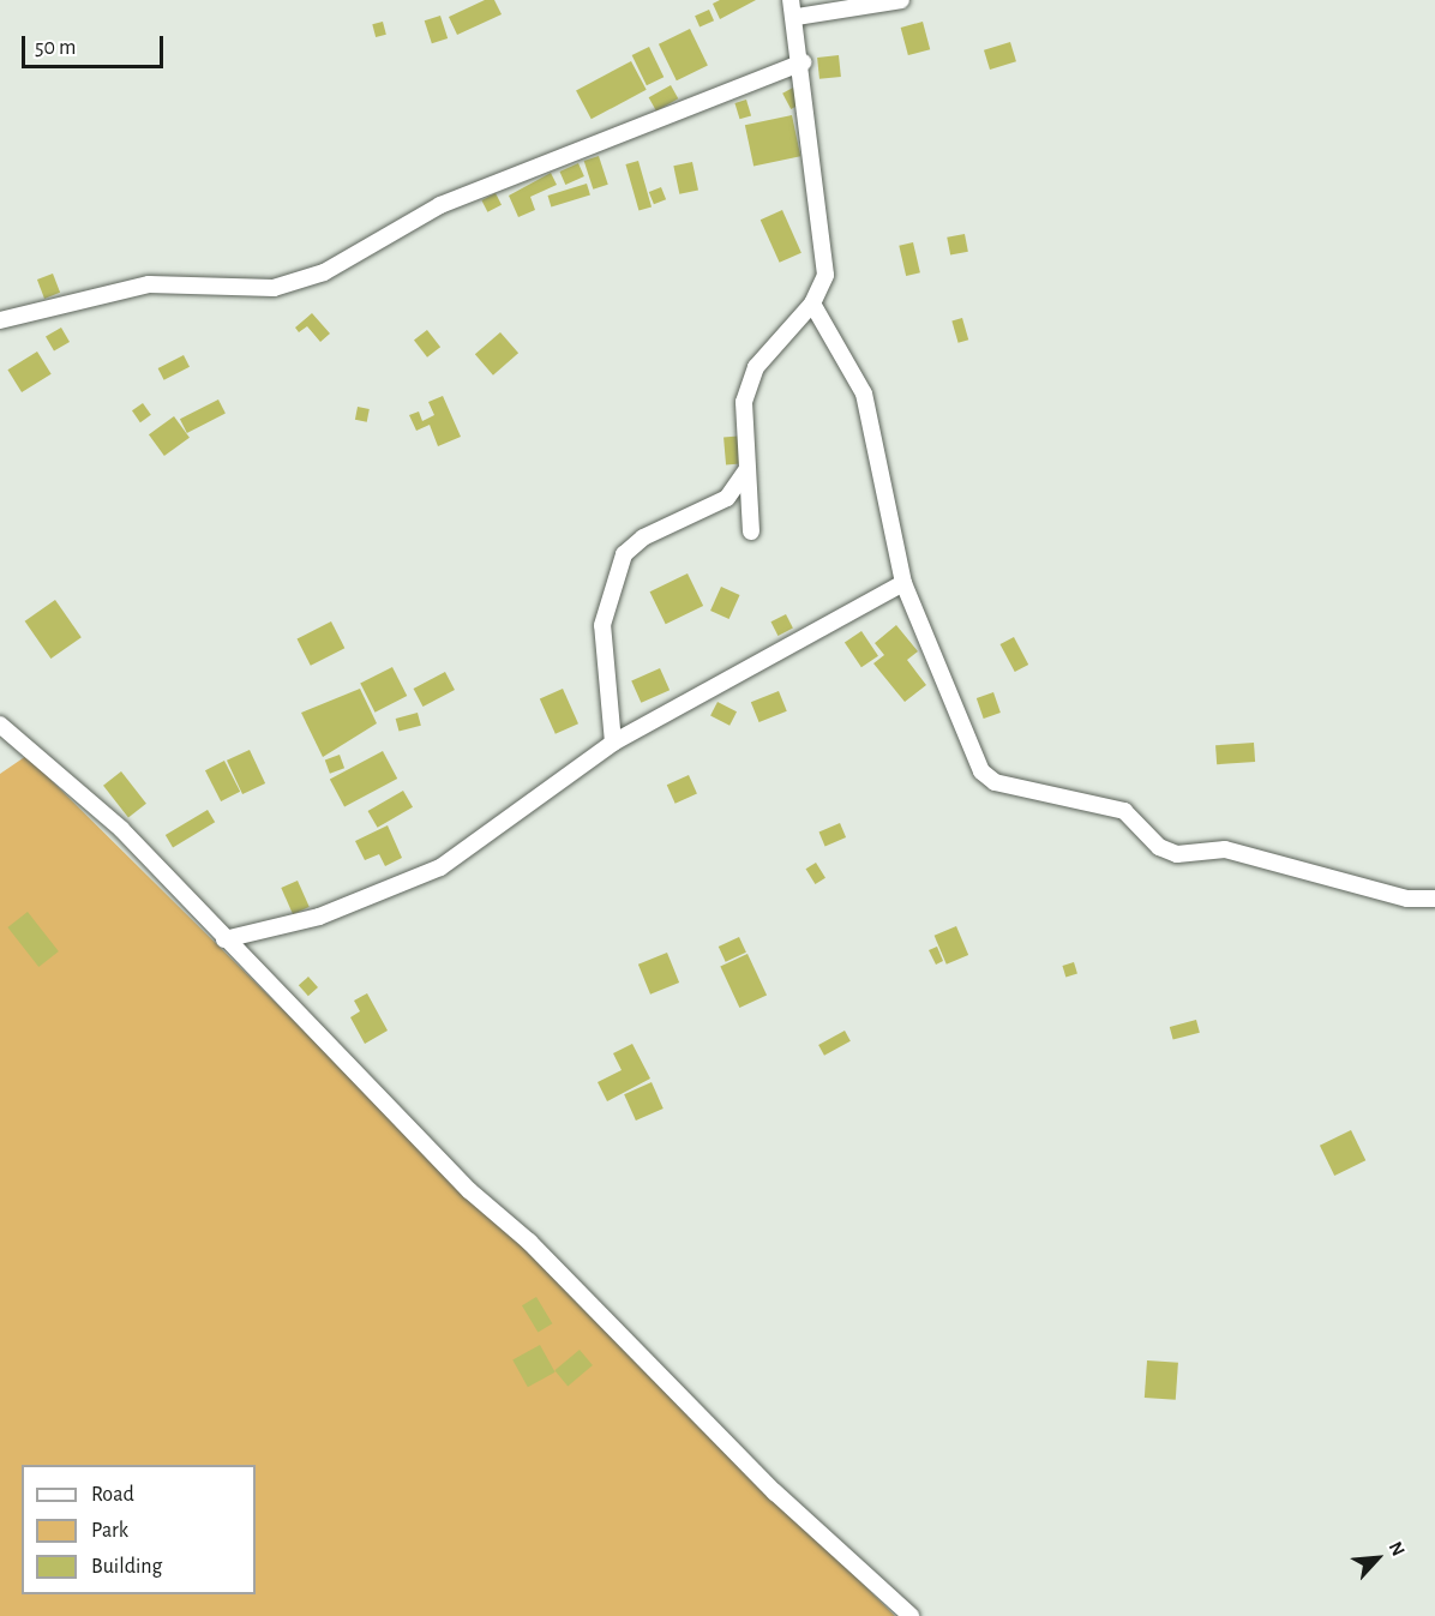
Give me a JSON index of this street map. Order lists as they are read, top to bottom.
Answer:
{
  "legend": ["Road", "Park", "Building"],
  "scale_bar": "50 m",
  "north": "top right"
}
